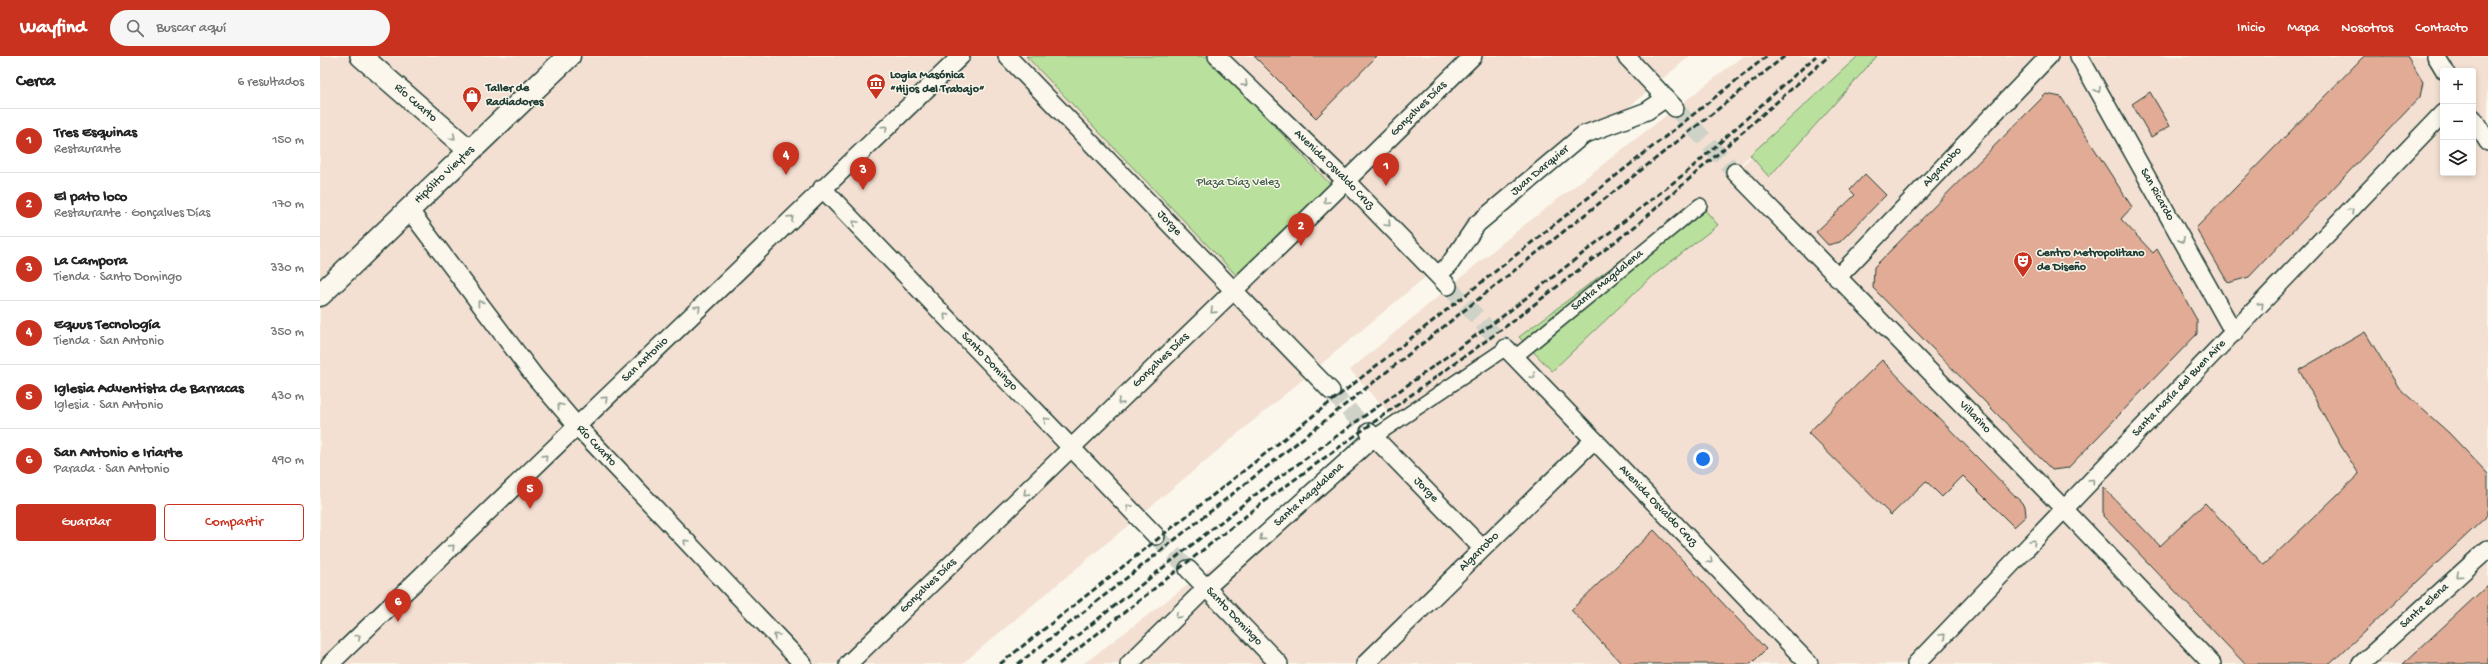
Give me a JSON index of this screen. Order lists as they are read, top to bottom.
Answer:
{
  "streets": {
    "main road": ["Hipólito Vieytes"],
    "street": [
      "Río Cuarto",
      "Gonçalves Días",
      "Algarrobo",
      "Avenida Osvaldo Cruz",
      "Juan Darquier",
      "San Ricardo",
      "Jorge",
      "Santa Magdalena",
      "San Antonio",
      "Santo Domingo",
      "Santa María del Buen Aire",
      "Villarino",
      "Santa Elena"
    ]
  },
  "crossings": [
    ["Río Cuarto", "Hipólito Vieytes"],
    ["Río Cuarto", "San Antonio"],
    ["Gonçalves Días", "Avenida Osvaldo Cruz"],
    ["Gonçalves Días", "Jorge"],
    ["Gonçalves Días", "Santo Domingo"],
    ["Algarrobo", "Avenida Osvaldo Cruz"],
    ["Algarrobo", "Jorge"],
    ["Algarrobo", "Villarino"],
    ["Avenida Osvaldo Cruz", "Juan Darquier"],
    ["Avenida Osvaldo Cruz", "Santa Magdalena"],
    ["San Ricardo", "Santa María del Buen Aire"],
    ["Jorge", "Santa Magdalena"],
    ["Santa Magdalena", "Santo Domingo"],
    ["San Antonio", "Santo Domingo"],
    ["Santa María del Buen Aire", "Villarino"]
  ],
  "one_way": [
    "Gonçalves Días",
    "Avenida Osvaldo Cruz",
    "San Ricardo",
    "Santa Magdalena",
    "San Antonio",
    "Santo Domingo",
    "Santa María del Buen Aire",
    "Santa Elena"
  ],
  "parks": ["Plaza Díaz Velez"],
  "places": {
    "museum": ["Logia Masónica “Hijos del Trabajo”"],
    "shop": ["Taller de Radiadores"],
    "theatre": ["Centro Metropolitano de Diseño"]
  },
  "page": {
    "header": "Wayfind",
    "search": "Buscar aquí",
    "nav": [
      "Inicio",
      "Mapa",
      "Nosotros",
      "Contacto"
    ],
    "heading": ["Cerca", "6 resultados"],
    "map_buttons": ["+", "−"],
    "list": [
      {
        "mark": "1",
        "name": "Tres Esquinas",
        "note": "Restaurante",
        "value": "150 m"
      },
      {
        "mark": "2",
        "name": "El pato loco",
        "note": "Restaurante · Gonçalves Días",
        "value": "170 m"
      },
      {
        "mark": "3",
        "name": "La Campora",
        "note": "Tienda · Santo Domingo",
        "value": "330 m"
      },
      {
        "mark": "4",
        "name": "Equus Tecnología",
        "note": "Tienda · San Antonio",
        "value": "350 m"
      },
      {
        "mark": "5",
        "name": "Iglesia Adventista de Barracas",
        "note": "Iglesia · San Antonio",
        "value": "430 m"
      },
      {
        "mark": "6",
        "name": "San Antonio e Iriarte",
        "note": "Parada · San Antonio",
        "value": "490 m"
      }
    ],
    "pins": [
      "4",
      "1",
      "3",
      "2",
      "5",
      "6"
    ],
    "buttons": ["Guardar", "Compartir"]
  }
}
